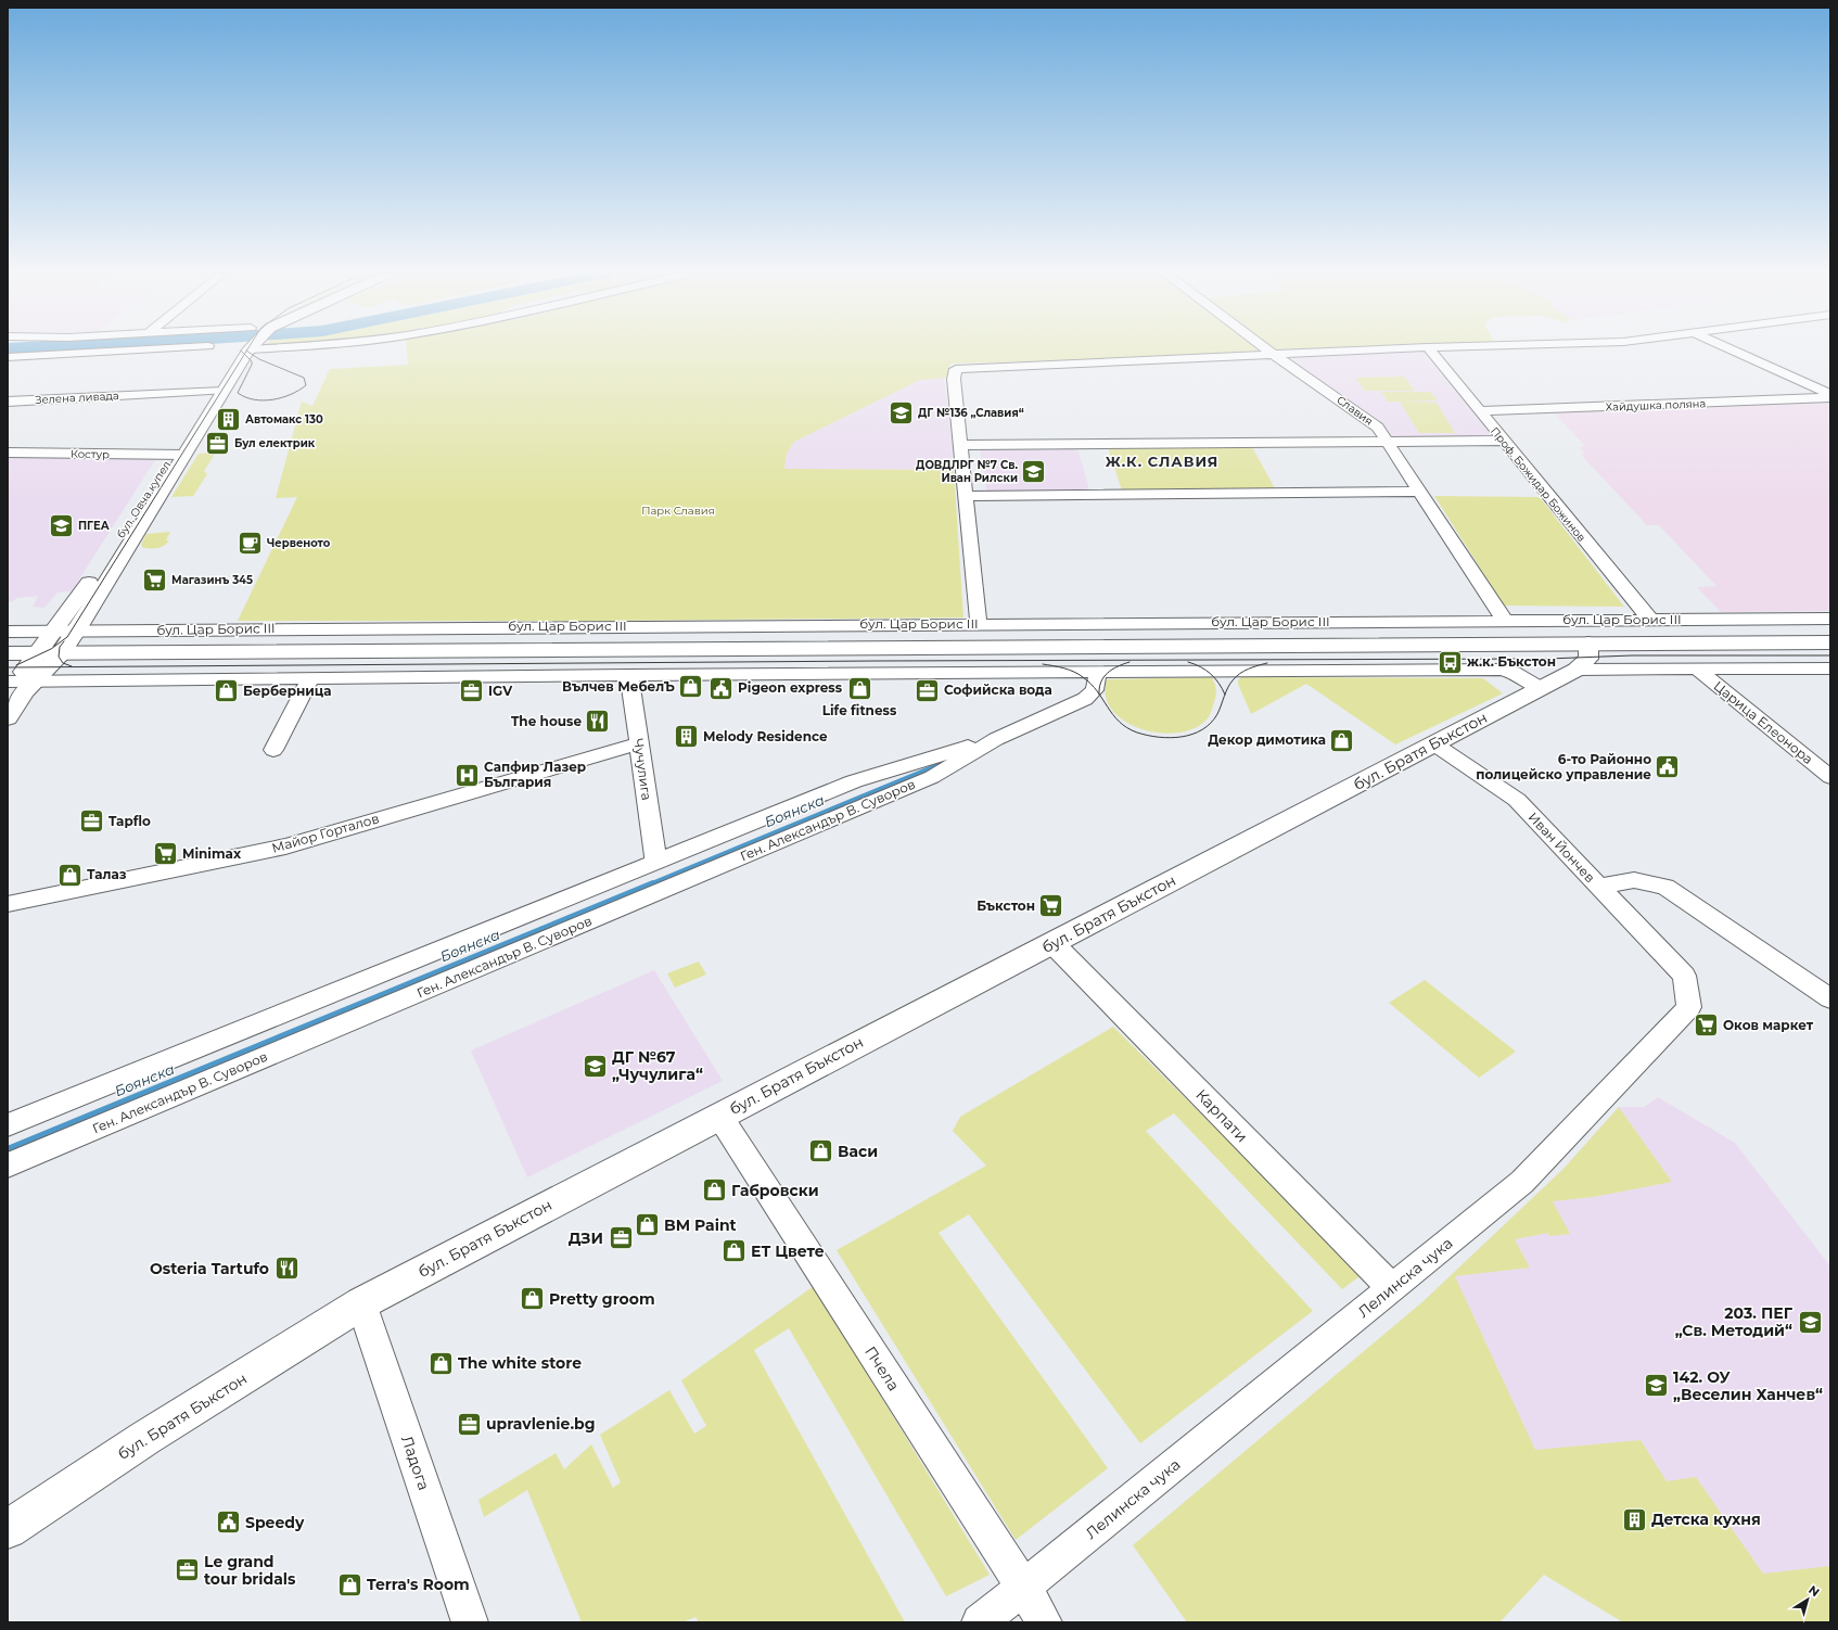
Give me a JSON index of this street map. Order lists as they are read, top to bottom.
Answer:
{
  "streets": {
    "main road": ["бул. Овча купел", "бул. Цар Борис III", "бул. Братя Бъкстон"],
    "street": [
      "Зелена ливада",
      "Хайдушка поляна",
      "Славия",
      "Костур",
      "Проф. Божидар Божинов",
      "Царица Елеонора",
      "Чучулига",
      "Ген. Александър В. Суворов",
      "Майор Горталов",
      "Иван Йончев",
      "Карпати",
      "Лелинска чука",
      "Пчела",
      "Ладога"
    ]
  },
  "crossings": [
    ["Зелена ливада", "бул. Овча купел"],
    ["Хайдушка поляна", "Проф. Божидар Божинов"],
    ["Славия", "бул. Цар Борис III"],
    ["Костур", "бул. Овча купел"],
    ["Проф. Божидар Божинов", "бул. Цар Борис III"],
    ["бул. Овча купел", "бул. Цар Борис III"],
    ["бул. Цар Борис III", "бул. Братя Бъкстон"],
    ["бул. Братя Бъкстон", "Иван Йончев"],
    ["бул. Братя Бъкстон", "Карпати"],
    ["бул. Братя Бъкстон", "Пчела"],
    ["бул. Братя Бъкстон", "Ладога"],
    ["Чучулига", "Ген. Александър В. Суворов"],
    ["Чучулига", "Майор Горталов"],
    ["Иван Йончев", "Лелинска чука"],
    ["Карпати", "Лелинска чука"],
    ["Лелинска чука", "Пчела"]
  ],
  "districts": ["Ж.К. СЛАВИЯ"],
  "water": ["Боянска"],
  "parks": ["Парк Славия"],
  "places": {
    "school or university": [
      "ДГ №136 „Славия“",
      "ДОВДЛРГ №7 Св. Иван Рилски",
      "ПГЕА",
      "ДГ №67 „Чучулига“",
      "203. ПЕГ „Св. Методий“",
      "142. ОУ „Веселин Ханчев“"
    ],
    "building": ["Автомакс 130", "Melody Residence", "Детска кухня"],
    "office": [
      "Бул електрик",
      "Софийска вода",
      "IGV",
      "Tapflo",
      "ДЗИ",
      "upravlenie.bg",
      "Le grand tour bridals"
    ],
    "cafe": ["Червеното"],
    "supermarket": [
      "Магазинъ 345",
      "Minimax",
      "Бъкстон",
      "Оков маркет"
    ],
    "bus stop": ["ж.к. Бъкстон"],
    "shop": [
      "Вълчев МебелЪ",
      "Life fitness",
      "Берберница",
      "Декор димотика",
      "Талаз",
      "Васи",
      "Габровски",
      "BM Paint",
      "ЕТ Цвете",
      "Pretty groom",
      "The white store",
      "Terra's Room"
    ],
    "public building": ["Pigeon express", "6-то Районно полицейско управление", "Speedy"],
    "restaurant": ["The house", "Osteria Tartufo"],
    "hospital": ["Сапфир Лазер България"]
  },
  "north": "top right"
}
